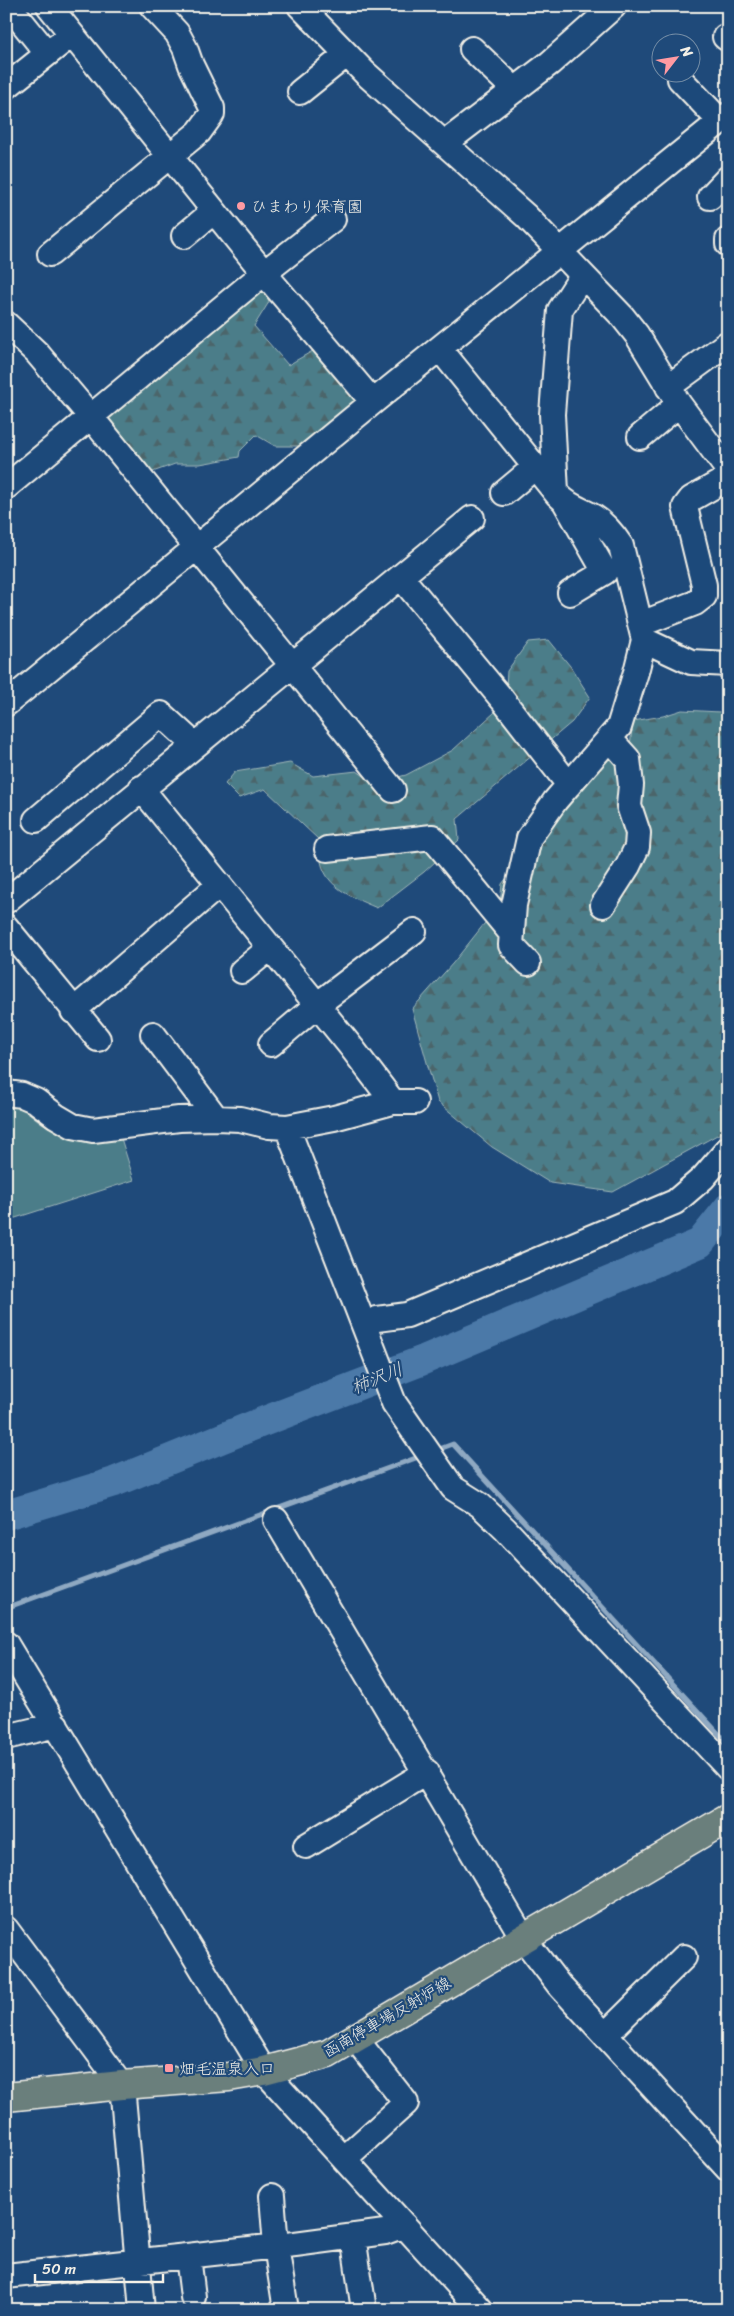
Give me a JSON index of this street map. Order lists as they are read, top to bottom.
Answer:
{
  "streets": {
    "main road": ["函南停車場反射炉線"]
  },
  "water": ["柿沢川"],
  "places": {
    "other": ["ひまわり保育園"],
    "transit": ["畑毛温泉入口"]
  },
  "scale_bar": "50 m",
  "north": "top right"
}
